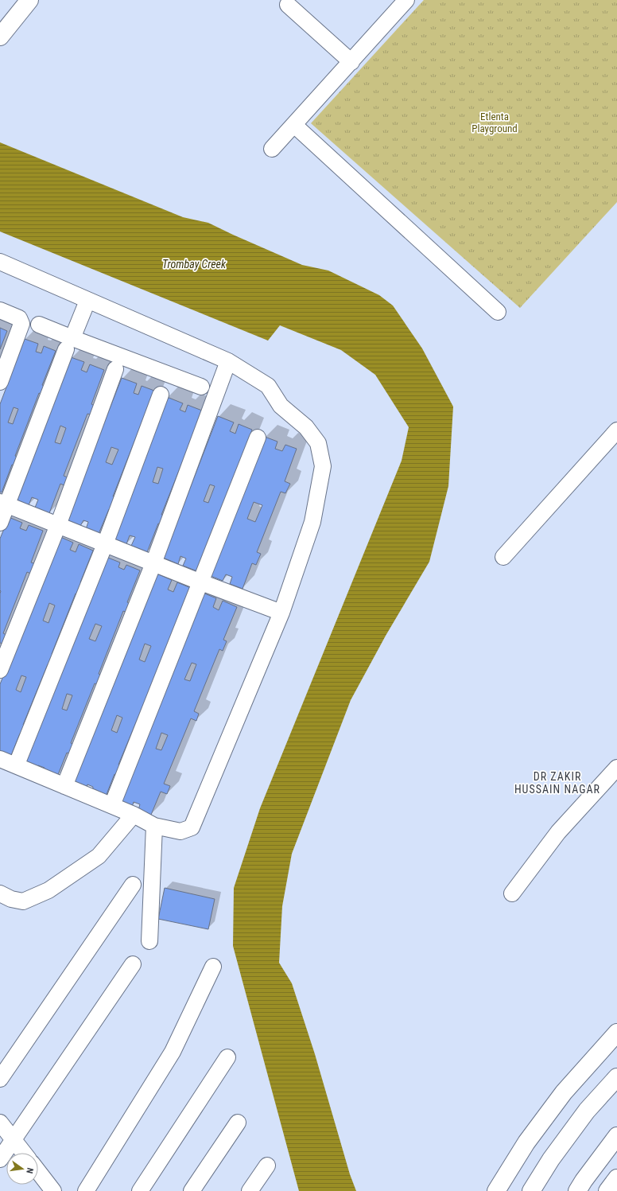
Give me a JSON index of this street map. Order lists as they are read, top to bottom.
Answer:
{
  "districts": ["DR ZAKIR HUSSAIN NAGAR"],
  "water": ["Trombay Creek"],
  "parks": ["Etlenta Playground"],
  "north": "right"
}
